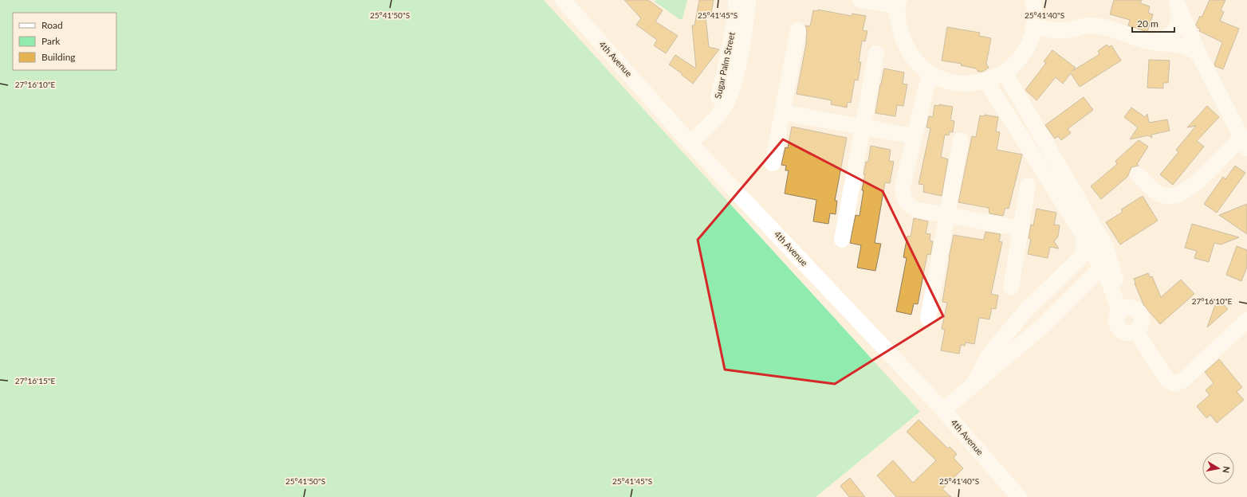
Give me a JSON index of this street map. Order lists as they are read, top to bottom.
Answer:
{
  "streets": {
    "street": ["4th Avenue", "Sugar Palm Street"]
  },
  "crossings": [
    ["4th Avenue", "Sugar Palm Street"]
  ],
  "legend": ["Road", "Park", "Building"],
  "scale_bar": "20 m",
  "north": "right",
  "coordinates": [
    "25°41'50\"S",
    "25°41'45\"S",
    "25°41'40\"S",
    "27°16'10\"E",
    "27°16'15\"E"
  ]
}
